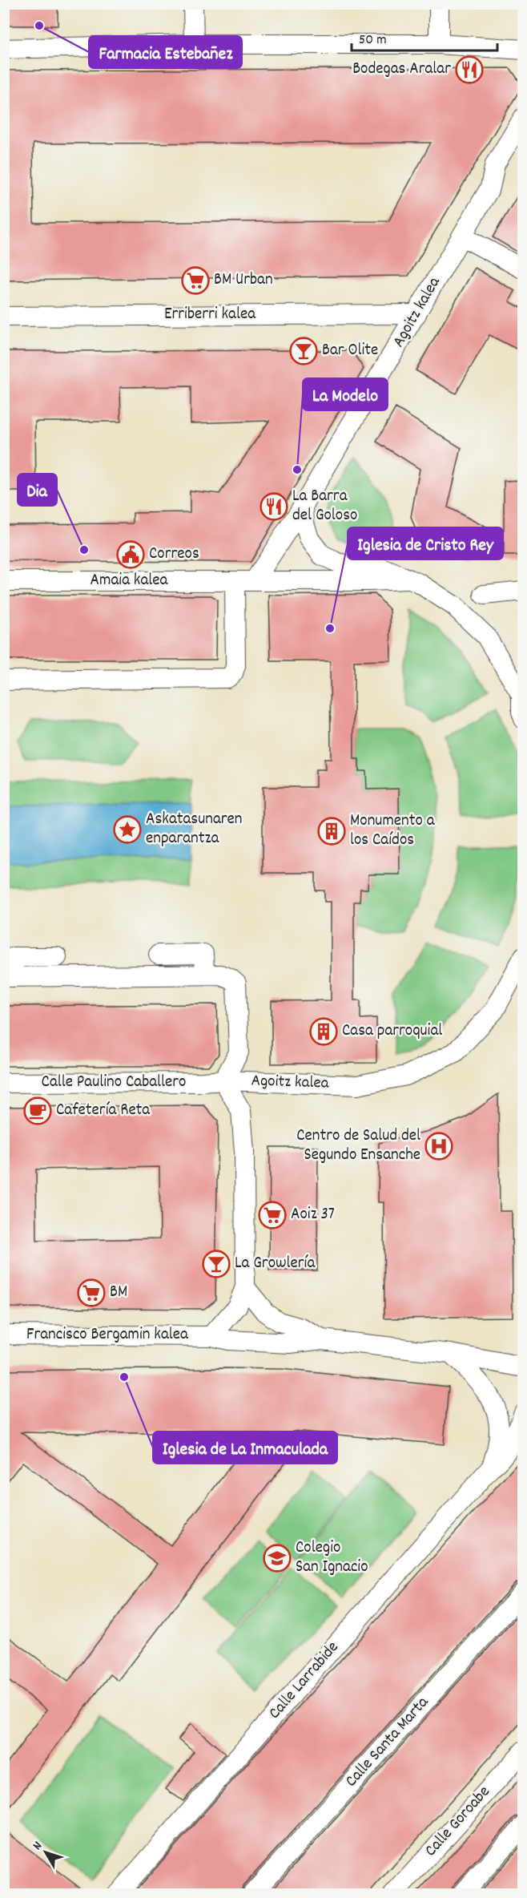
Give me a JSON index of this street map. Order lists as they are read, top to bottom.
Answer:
{
  "streets": {
    "street": [
      "Agoitz kalea",
      "Erriberri kalea",
      "Amaia kalea",
      "Calle Paulino Caballero",
      "Francisco Bergamin kalea",
      "Calle Larrabide",
      "Calle Santa Marta",
      "Calle Goroabe"
    ]
  },
  "crossings": [
    ["Agoitz kalea", "Erriberri kalea"],
    ["Agoitz kalea", "Amaia kalea"],
    ["Agoitz kalea", "Calle Paulino Caballero"],
    ["Agoitz kalea", "Francisco Bergamin kalea"],
    ["Francisco Bergamin kalea", "Calle Larrabide"]
  ],
  "places": {
    "other": [
      "Farmacia Estebañez",
      "La Modelo",
      "Dia",
      "Iglesia de Cristo Rey",
      "Iglesia de La Inmaculada"
    ],
    "restaurant": ["Bodegas Aralar", "La Barra del Goloso"],
    "supermarket": ["BM Urban", "Aoiz 37", "BM"],
    "bar": ["Bar Olite", "La Growlería"],
    "public building": ["Correos"],
    "place": ["Askatasunaren enparantza"],
    "building": ["Monumento a los Caídos", "Casa parroquial"],
    "cafe": ["Cafetería Reta"],
    "hospital": ["Centro de Salud del Segundo Ensanche"],
    "school or university": ["Colegio San Ignacio"]
  },
  "scale_bar": "50 m",
  "north": "top left"
}
